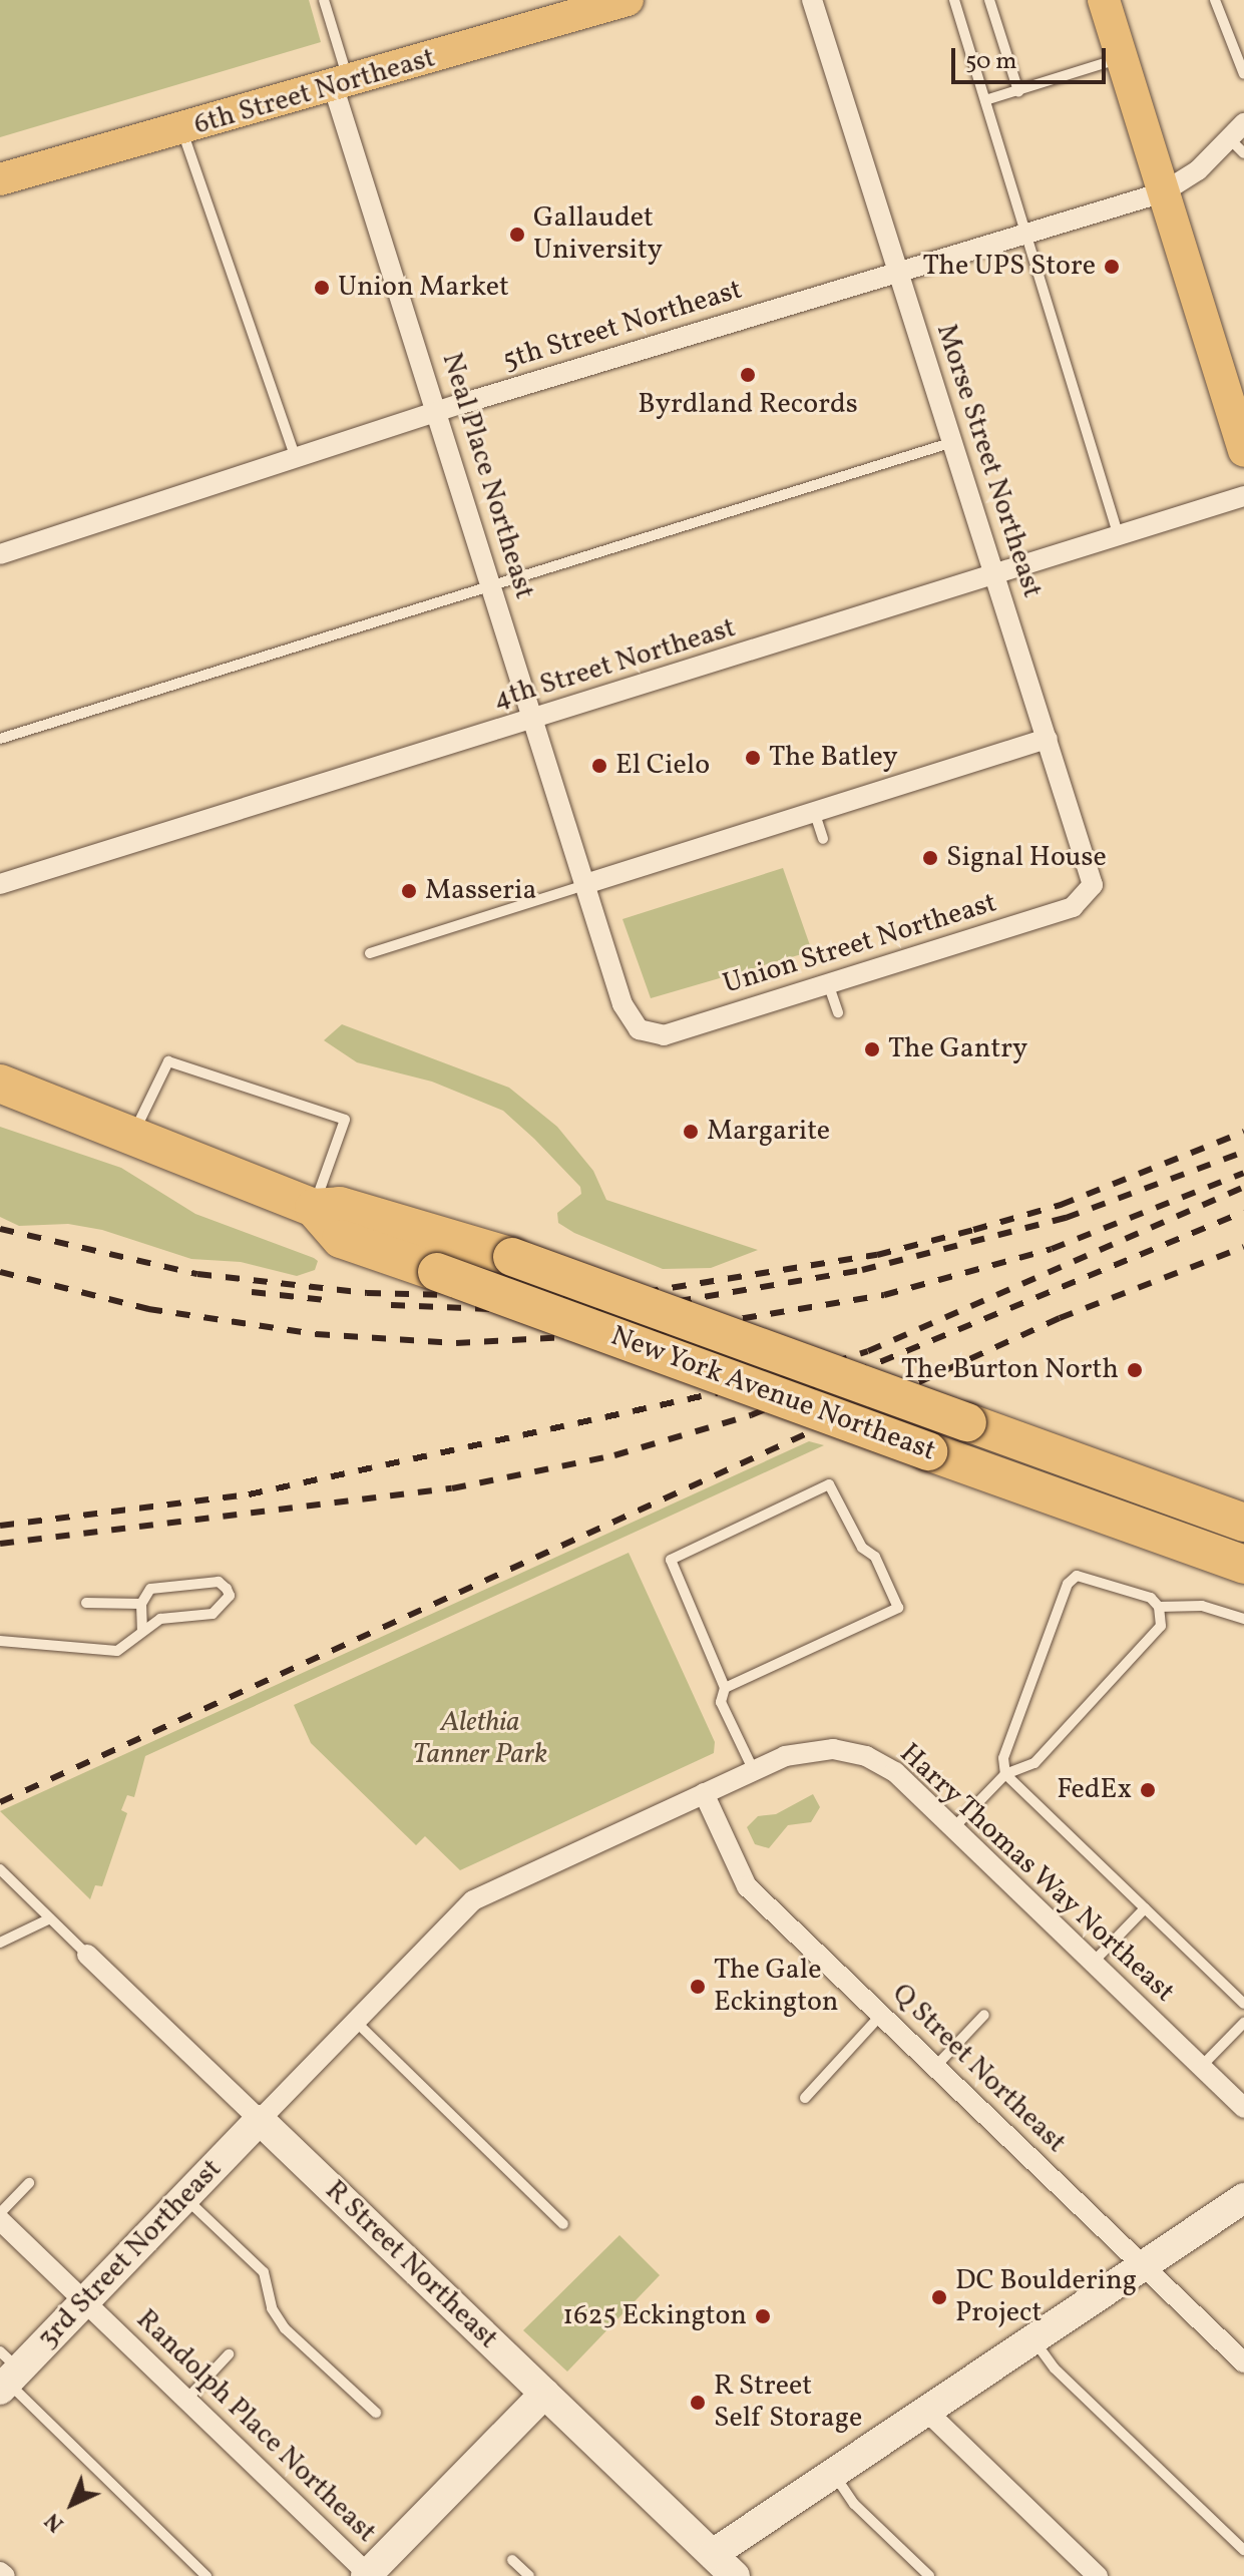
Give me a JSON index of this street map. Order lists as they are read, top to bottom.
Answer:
{
  "streets": {
    "highway": ["New York Avenue Northeast"],
    "main road": ["6th Street Northeast"],
    "street": [
      "5th Street Northeast",
      "Morse Street Northeast",
      "Neal Place Northeast",
      "4th Street Northeast",
      "Union Street Northeast",
      "Harry Thomas Way Northeast",
      "Q Street Northeast",
      "3rd Street Northeast",
      "R Street Northeast",
      "Randolph Place Northeast"
    ]
  },
  "crossings": [
    ["6th Street Northeast", "Neal Place Northeast"],
    ["5th Street Northeast", "Morse Street Northeast"],
    ["5th Street Northeast", "Neal Place Northeast"],
    ["Morse Street Northeast", "4th Street Northeast"],
    ["Morse Street Northeast", "Union Street Northeast"],
    ["Neal Place Northeast", "4th Street Northeast"],
    ["Neal Place Northeast", "Union Street Northeast"],
    ["Harry Thomas Way Northeast", "Q Street Northeast"],
    ["Harry Thomas Way Northeast", "3rd Street Northeast"],
    ["Harry Thomas Way Northeast", "R Street Northeast"],
    ["3rd Street Northeast", "R Street Northeast"],
    ["3rd Street Northeast", "Randolph Place Northeast"]
  ],
  "parks": ["Alethia Tanner Park"],
  "places": [
    "Gallaudet University",
    "The UPS Store",
    "Union Market",
    "Byrdland Records",
    "The Batley",
    "El Cielo",
    "Signal House",
    "Masseria",
    "The Gantry",
    "Margarite",
    "The Burton North",
    "FedEx",
    "The Gale Eckington",
    "DC Bouldering Project",
    "1625 Eckington",
    "R Street Self Storage"
  ],
  "scale_bar": "50 m",
  "north": "bottom left"
}
